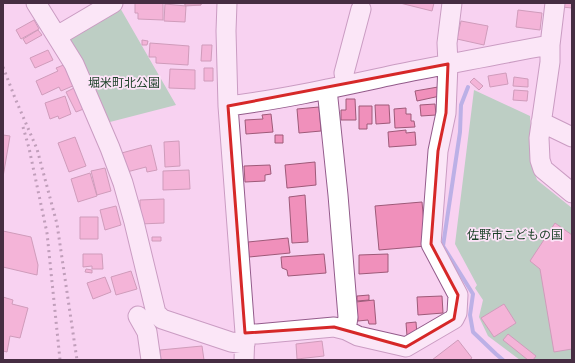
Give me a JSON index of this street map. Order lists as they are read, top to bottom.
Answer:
{
  "parks": ["堀米町北公園", "佐野市こどもの国"]
}
